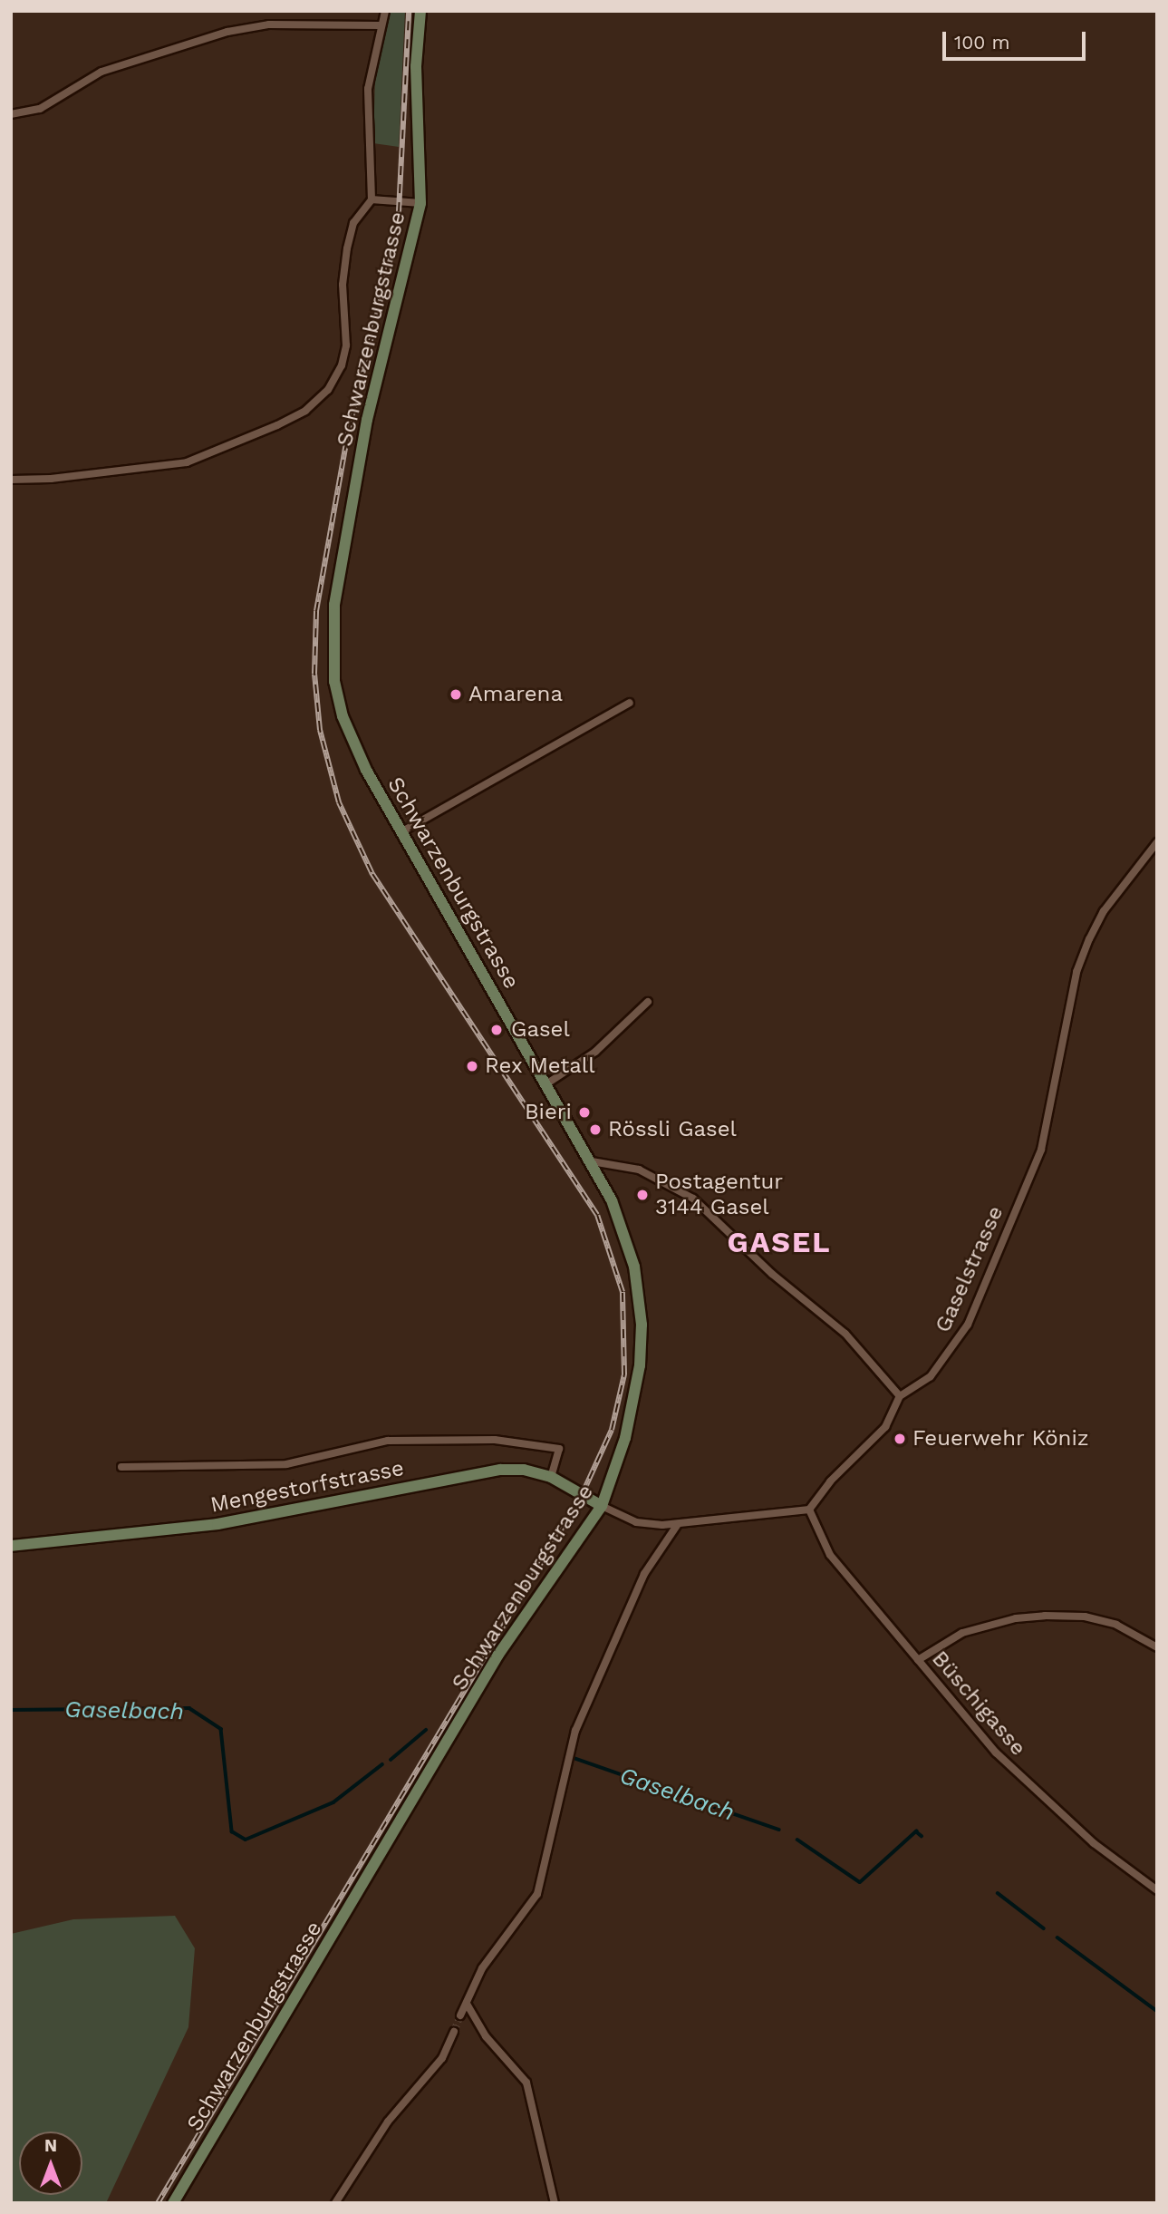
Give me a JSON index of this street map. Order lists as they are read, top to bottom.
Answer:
{
  "streets": {
    "main road": ["Schwarzenburgstrasse", "Mengestorfstrasse"],
    "street": ["Gaselstrasse", "Büschigasse"]
  },
  "crossings": [
    ["Schwarzenburgstrasse", "Mengestorfstrasse"]
  ],
  "districts": ["GASEL"],
  "water": ["Gaselbach"],
  "places": [
    "Amarena",
    "Gasel",
    "Rex Metall",
    "Bieri",
    "Rössli Gasel",
    "Postagentur 3144 Gasel",
    "Feuerwehr Köniz"
  ],
  "scale_bar": "100 m",
  "north": "top"
}
